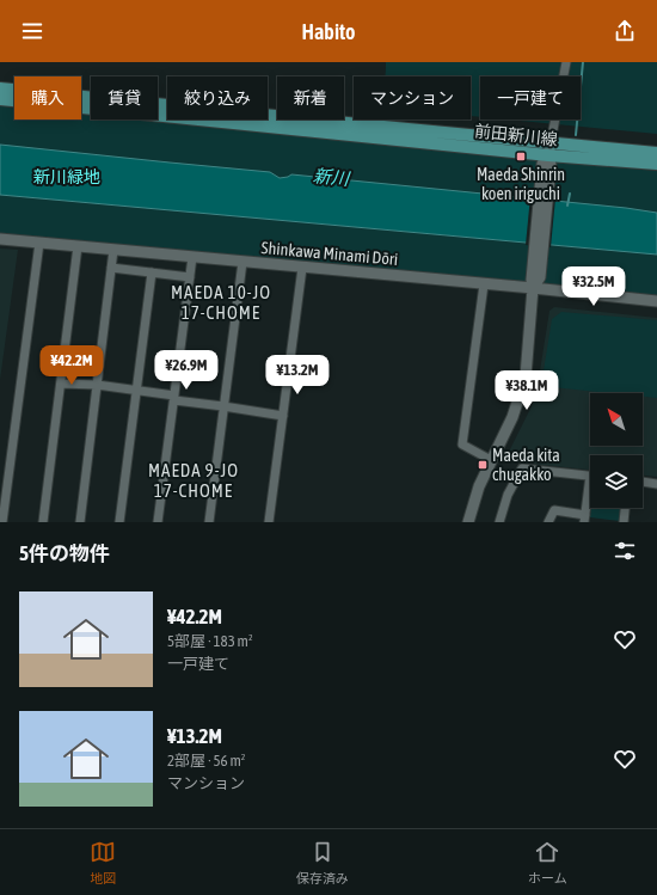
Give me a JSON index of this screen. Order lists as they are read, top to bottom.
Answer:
{
  "streets": {
    "main road": ["前田新川線"],
    "street": ["Shinkawa Minami Dōri"]
  },
  "districts": ["MAEDA 10-JO 17-CHOME", "MAEDA 9-JO 17-CHOME"],
  "water": ["新川"],
  "parks": ["新川緑地"],
  "places": {
    "transit": ["Maeda Shinrin koen iriguchi", "Maeda kita chugakko"]
  },
  "north": "top left",
  "page": {
    "header": "Habito",
    "chip": [
      "購入",
      "賃貸",
      "絞り込み",
      "新着",
      "マンション",
      "一戸建て"
    ],
    "price": [
      "¥32.5M",
      "¥42.2M",
      "¥26.9M",
      "¥13.2M",
      "¥38.1M"
    ],
    "heading": "5件の物件",
    "list": [
      {
        "name": "¥42.2M",
        "note": "5部屋 · 183 m² · 一戸建て"
      },
      {
        "name": "¥13.2M",
        "note": "2部屋 · 56 m² · マンション"
      }
    ],
    "tabs": ["地図", "保存済み", "ホーム"]
  }
}
